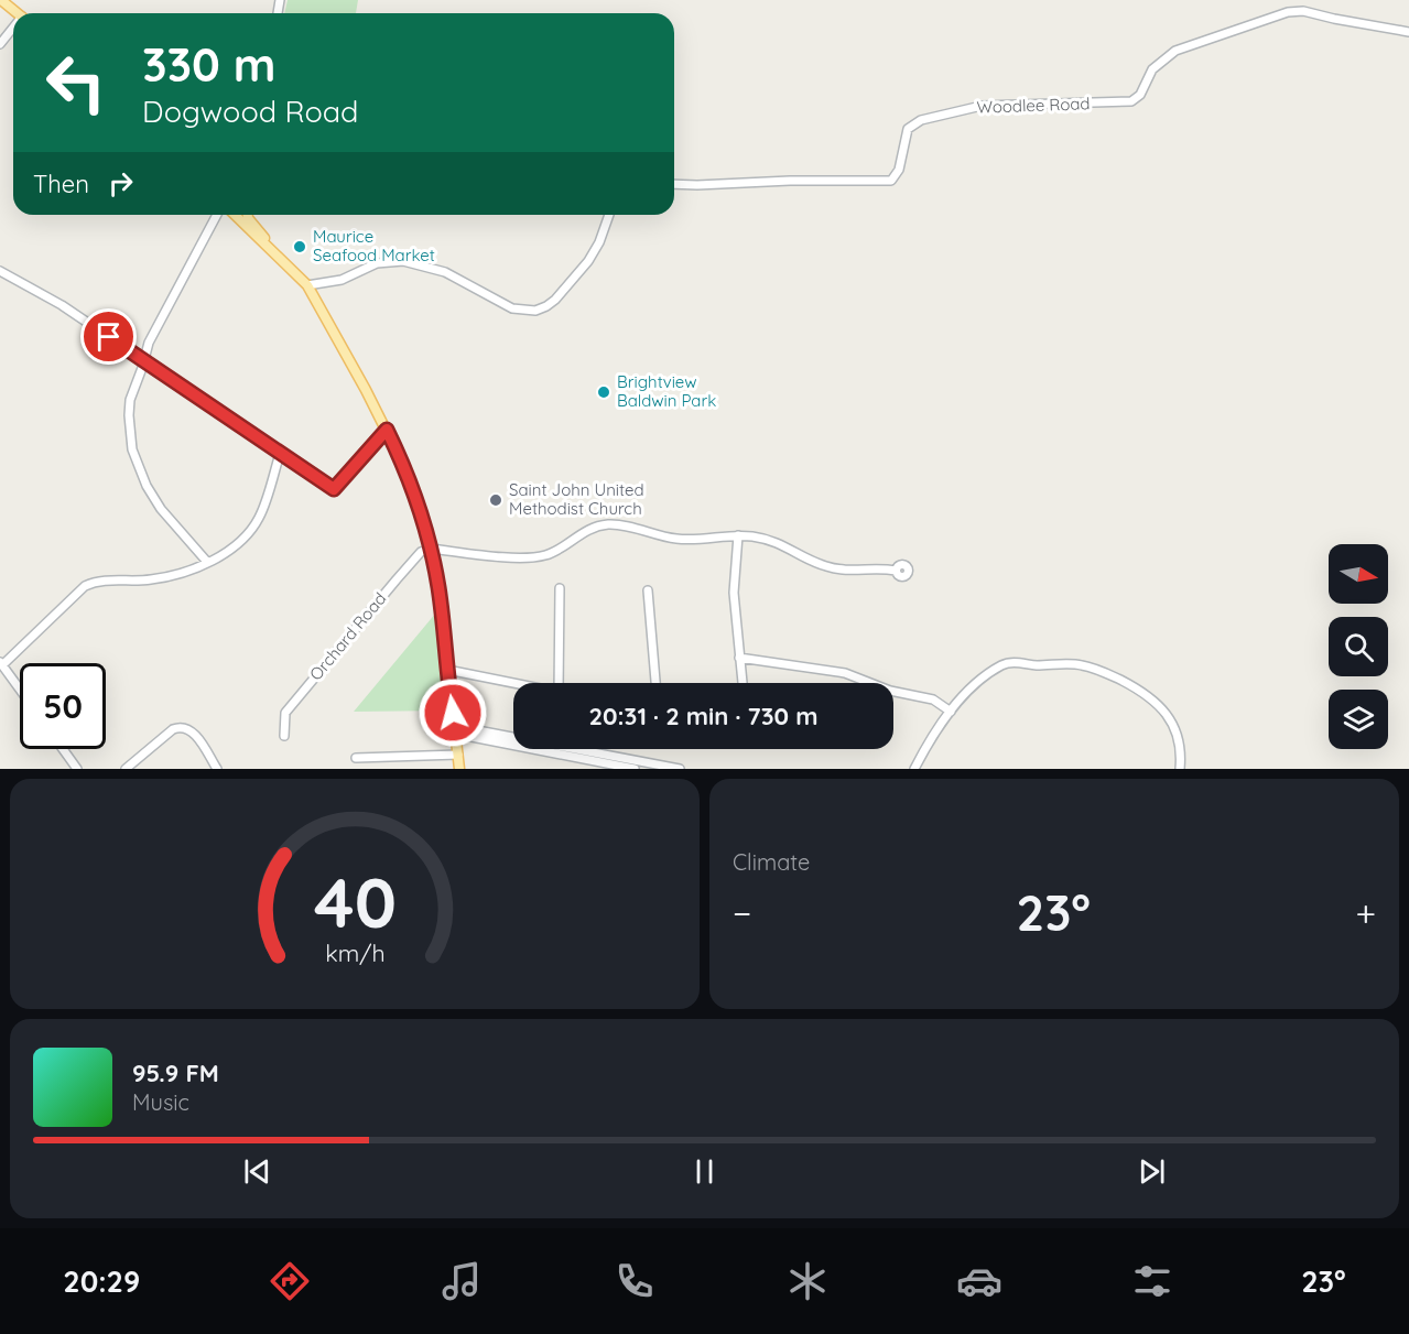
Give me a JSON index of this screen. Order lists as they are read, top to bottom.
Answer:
{
  "streets": {
    "street": ["Woodlee Road", "Orchard Road"]
  },
  "places": ["Maurice Seafood Market", "Brightview Baldwin Park", "Saint John United Methodist Church"],
  "north": "right",
  "page": {
    "turn": ["330 m", "Dogwood Road"],
    "then": "Then",
    "limit": "50",
    "trip": "20:31 · 2 min · 730 m",
    "tile": "Climate",
    "heat": ["−", "23°", "+"],
    "song": ["95.9 FM", "Music"],
    "tabs": ["20:29", "23°"],
    "gauge": ["40", "km/h"]
  }
}
